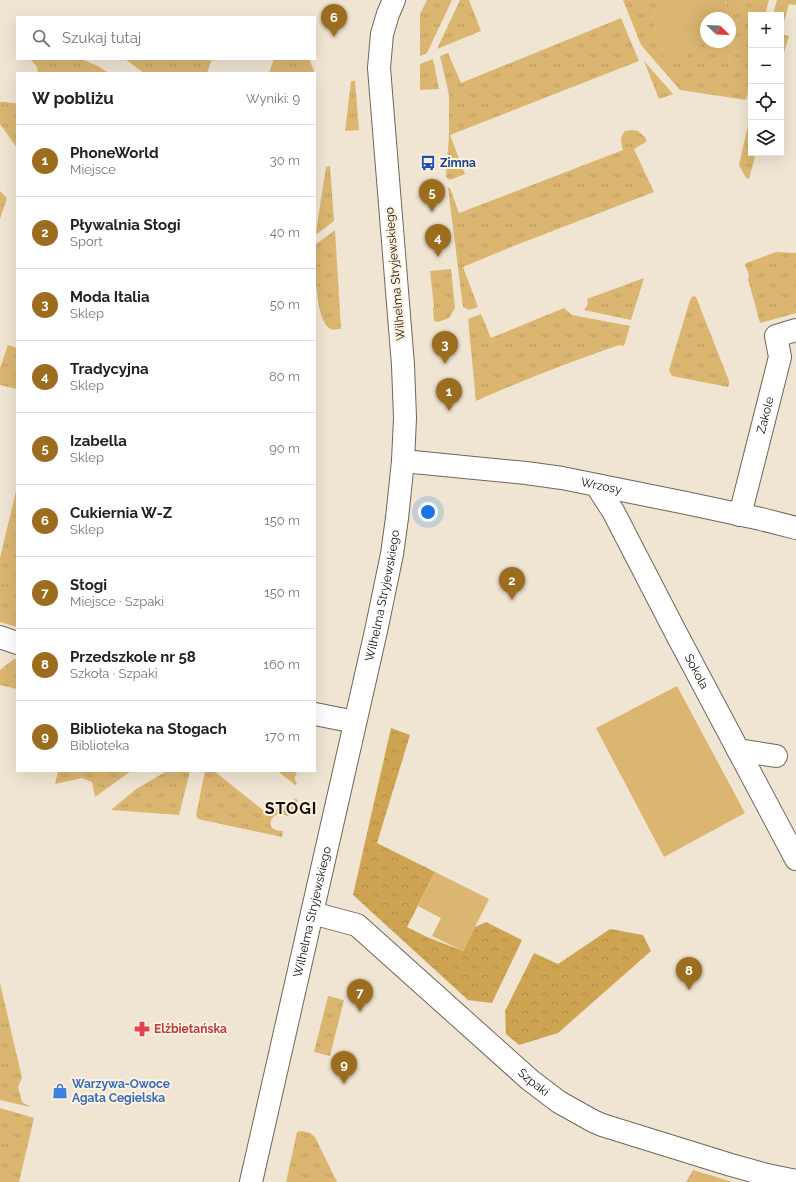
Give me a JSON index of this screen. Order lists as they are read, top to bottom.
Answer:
{
  "streets": {
    "street": [
      "Wilhelma Stryjewskiego",
      "Zakole",
      "Wrzosy",
      "Sokola",
      "Szpaki"
    ]
  },
  "crossings": [
    ["Wilhelma Stryjewskiego", "Wrzosy"],
    ["Wilhelma Stryjewskiego", "Szpaki"],
    ["Zakole", "Wrzosy"],
    ["Wrzosy", "Sokola"]
  ],
  "districts": ["STOGI"],
  "places": {
    "bus stop": ["Zimna"],
    "pharmacy": ["Elżbietańska"],
    "shop": ["Warzywa-Owoce Agata Cegielska"]
  },
  "north": "bottom right",
  "page": {
    "pins": [
      "6",
      "5",
      "4",
      "3",
      "1",
      "2",
      "8",
      "7",
      "9"
    ],
    "map_buttons": ["+", "−"],
    "search": "Szukaj tutaj",
    "heading": ["W pobliżu", "Wyniki: 9"],
    "list": [
      {
        "mark": "1",
        "name": "PhoneWorld",
        "note": "Miejsce",
        "value": "30 m"
      },
      {
        "mark": "2",
        "name": "Pływalnia Stogi",
        "note": "Sport",
        "value": "40 m"
      },
      {
        "mark": "3",
        "name": "Moda Italia",
        "note": "Sklep",
        "value": "50 m"
      },
      {
        "mark": "4",
        "name": "Tradycyjna",
        "note": "Sklep",
        "value": "80 m"
      },
      {
        "mark": "5",
        "name": "Izabella",
        "note": "Sklep",
        "value": "90 m"
      },
      {
        "mark": "6",
        "name": "Cukiernia W-Z",
        "note": "Sklep",
        "value": "150 m"
      },
      {
        "mark": "7",
        "name": "Stogi",
        "note": "Miejsce · Szpaki",
        "value": "150 m"
      },
      {
        "mark": "8",
        "name": "Przedszkole nr 58",
        "note": "Szkoła · Szpaki",
        "value": "160 m"
      },
      {
        "mark": "9",
        "name": "Biblioteka na Stogach",
        "note": "Biblioteka",
        "value": "170 m"
      }
    ]
  }
}
